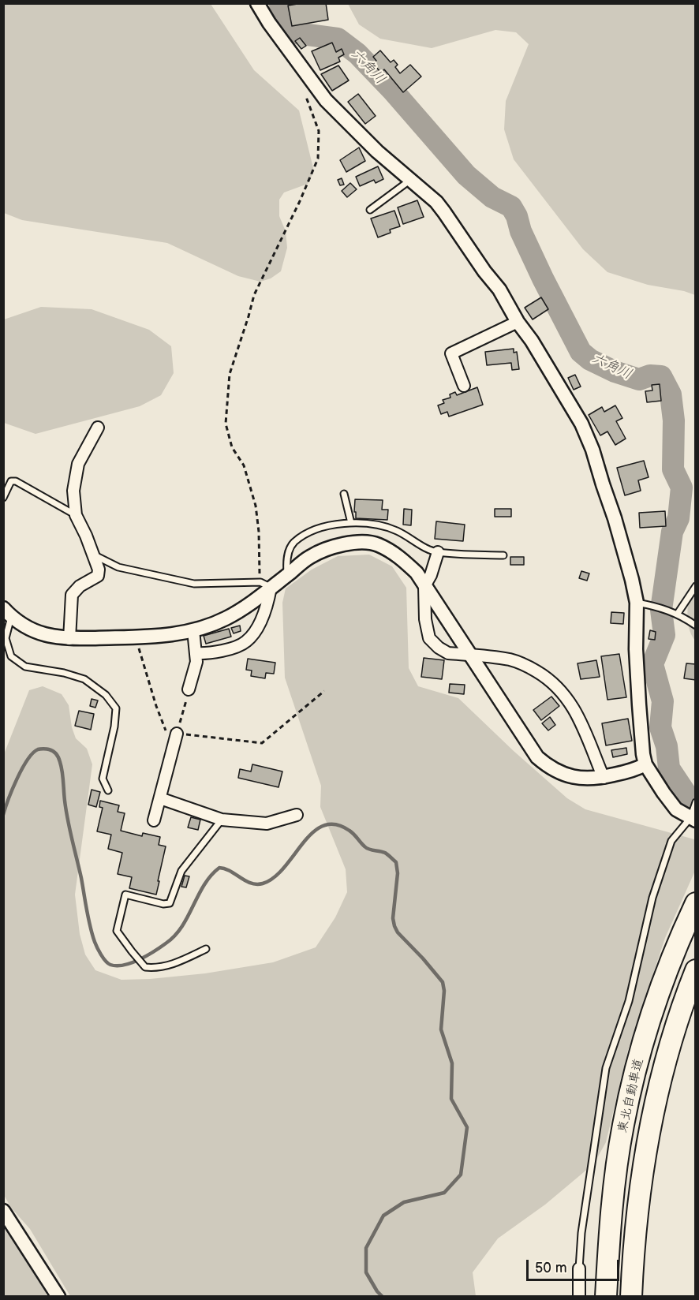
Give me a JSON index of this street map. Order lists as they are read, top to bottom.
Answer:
{
  "streets": {
    "highway": ["東北自動車道"]
  },
  "water": ["六角川"],
  "scale_bar": "50 m"
}
